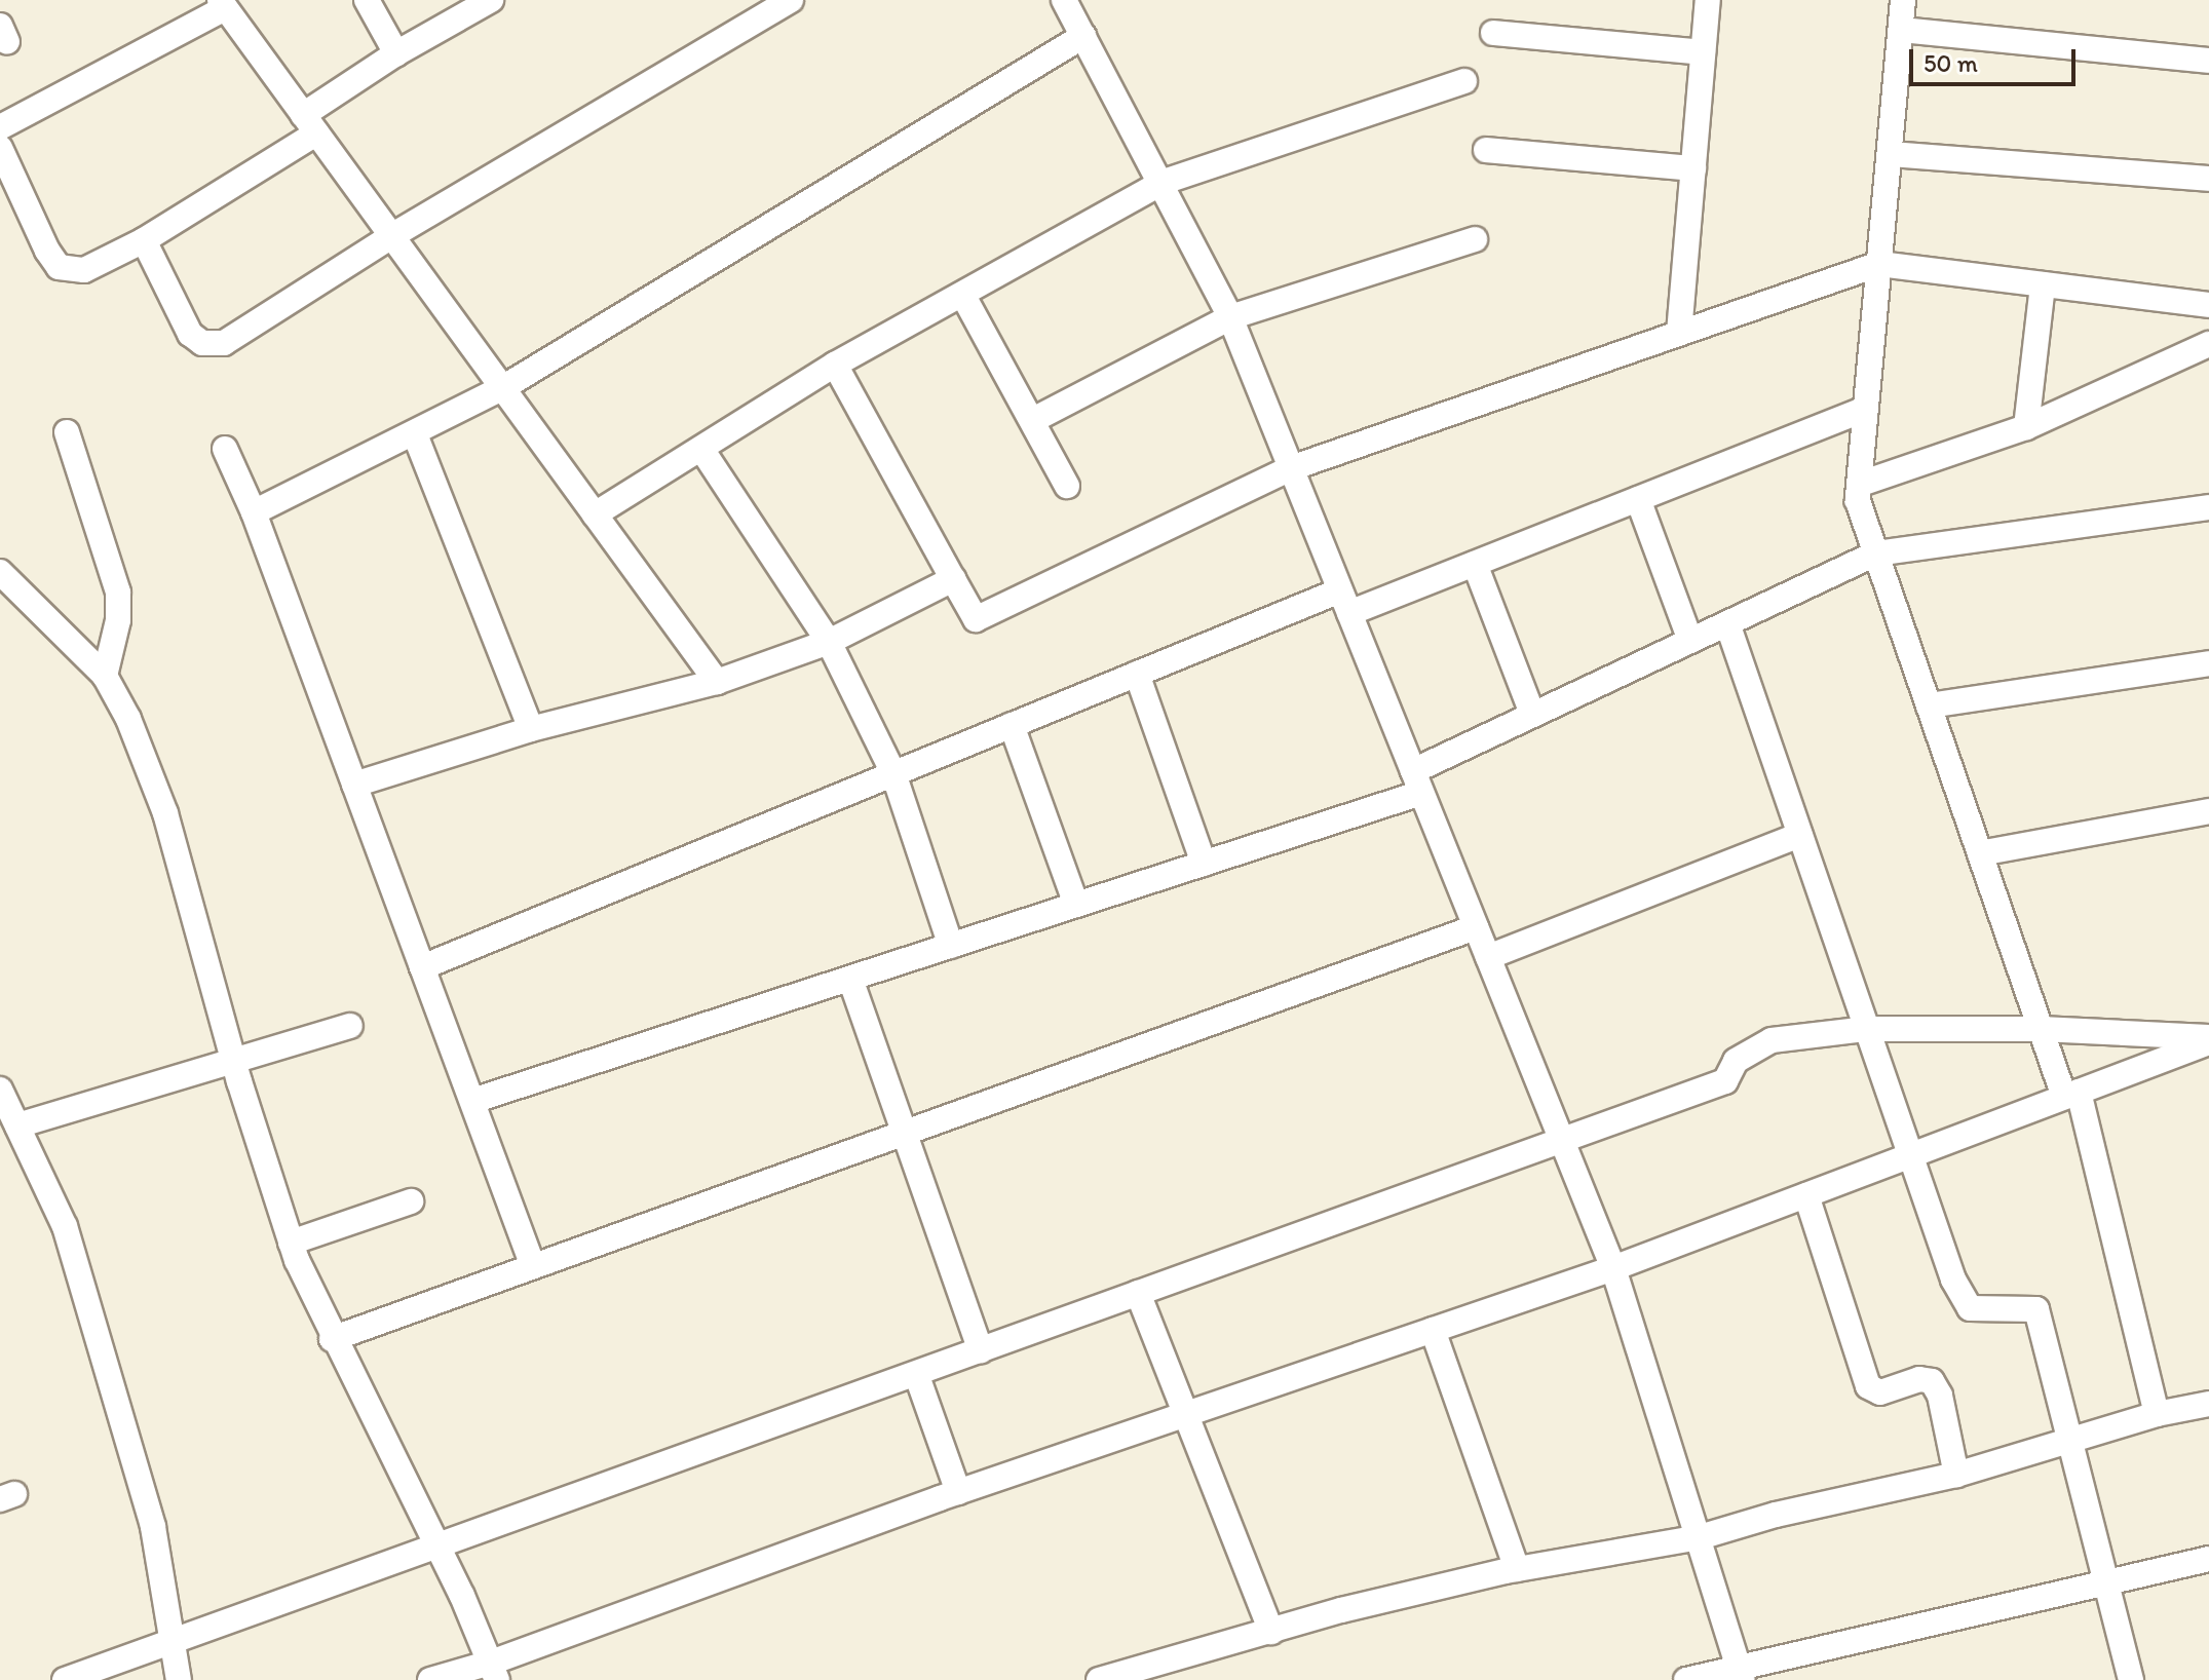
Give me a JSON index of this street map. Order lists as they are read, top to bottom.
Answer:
{
  "scale_bar": "50 m"
}
